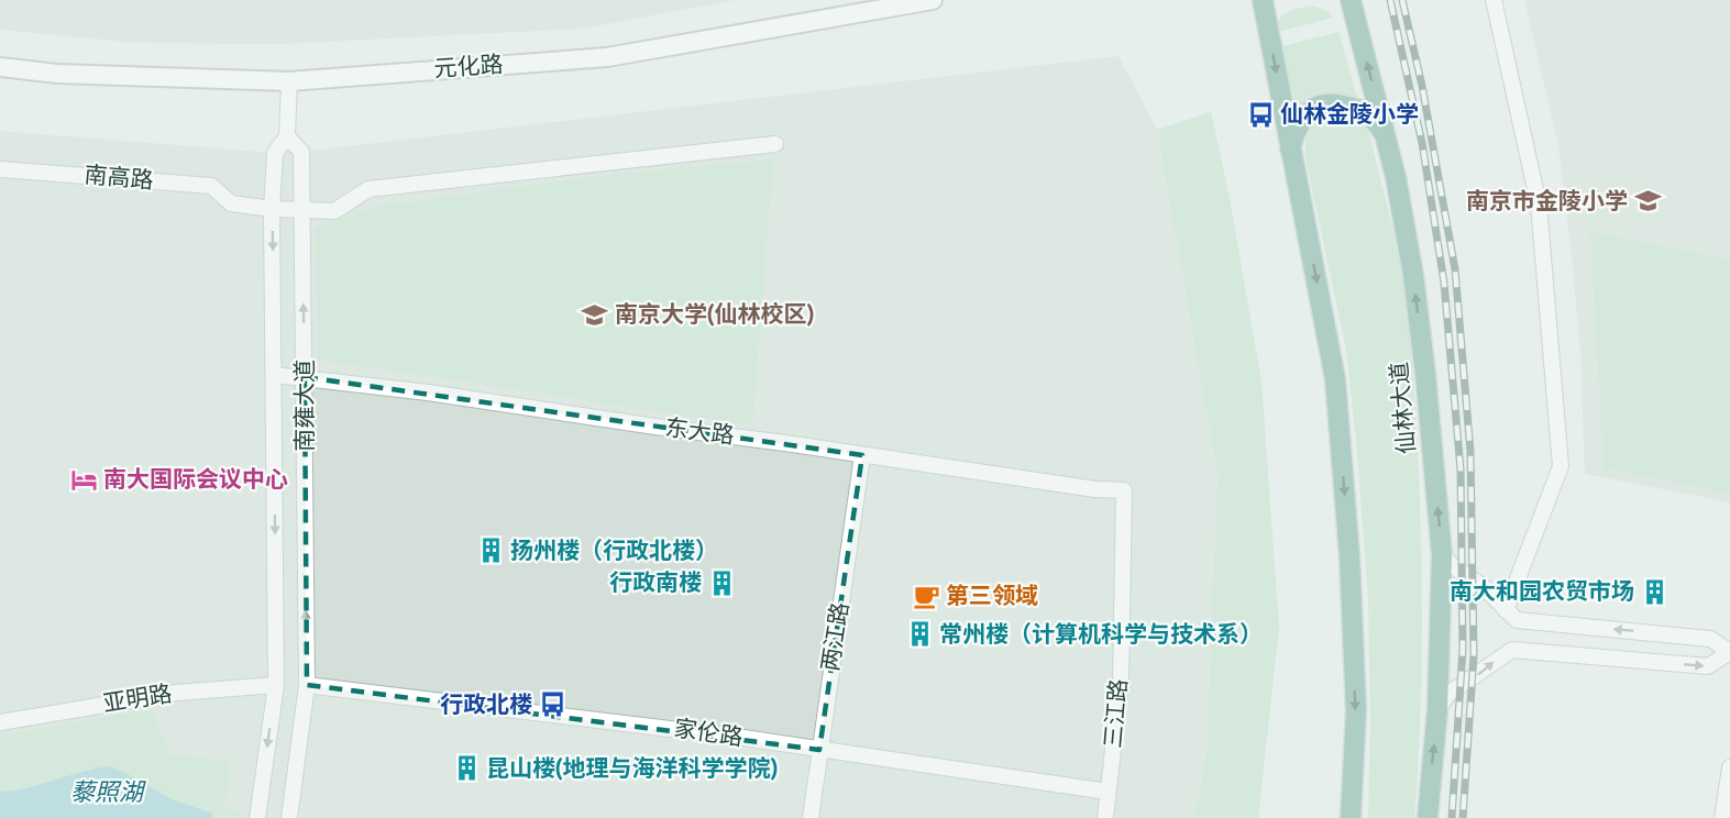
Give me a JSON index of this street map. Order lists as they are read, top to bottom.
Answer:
{
  "streets": {
    "main road": ["仙林大道"],
    "street": [
      "元化路",
      "南高路",
      "南雍大道",
      "东大路",
      "两江路",
      "亚明路",
      "三江路",
      "家伦路"
    ]
  },
  "crossings": [
    ["南高路", "南雍大道"],
    ["南雍大道", "东大路"],
    ["南雍大道", "亚明路"],
    ["南雍大道", "家伦路"],
    ["东大路", "两江路"],
    ["东大路", "三江路"],
    ["两江路", "家伦路"],
    ["三江路", "家伦路"]
  ],
  "water": ["藜照湖"],
  "places": {
    "bus stop": ["仙林金陵小学", "行政北楼"],
    "school or university": ["南京市金陵小学", "南京大学(仙林校区)"],
    "hotel": ["南大国际会议中心"],
    "building": [
      "扬州楼（行政北楼）",
      "行政南楼",
      "南大和园农贸市场",
      "常州楼（计算机科学与技术系）",
      "昆山楼(地理与海洋科学学院)"
    ],
    "cafe": ["第三领域"]
  }
}
